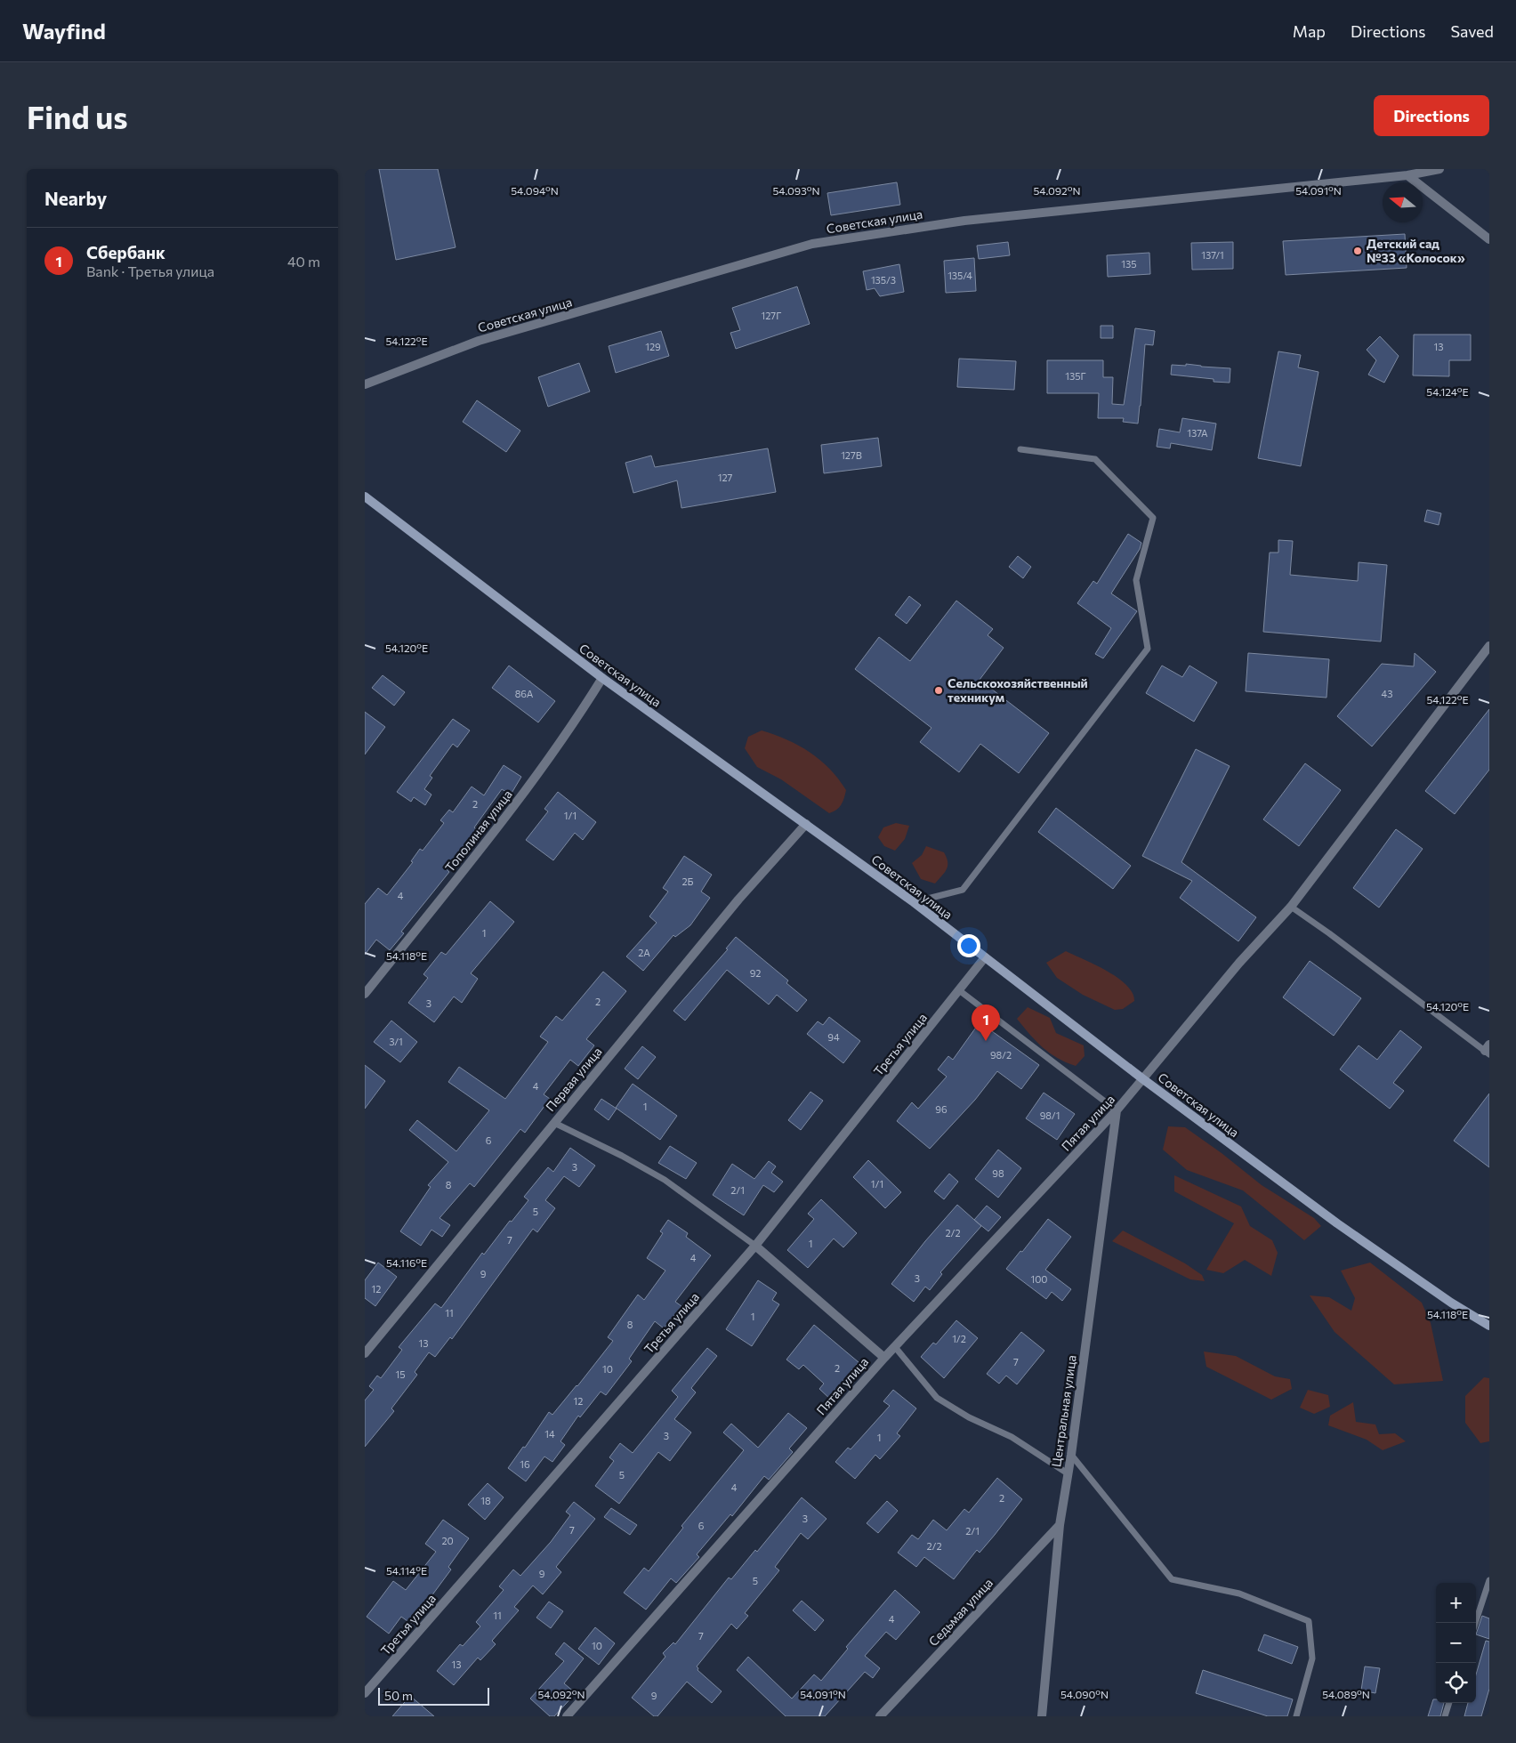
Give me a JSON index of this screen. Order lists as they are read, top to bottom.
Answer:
{
  "streets": {
    "main road": ["Советская улица"],
    "street": [
      "Тополиная улица",
      "Третья улица",
      "Первая улица",
      "Пятая улица",
      "Центральная улица",
      "Седьмая улица"
    ]
  },
  "crossings": [
    ["Советская улица", "Тополиная улица"],
    ["Советская улица", "Третья улица"],
    ["Советская улица", "Первая улица"],
    ["Советская улица", "Пятая улица"],
    ["Пятая улица", "Центральная улица"],
    ["Центральная улица", "Седьмая улица"]
  ],
  "places": ["Детский сад №33 «Колосок»", "Сельскохозяйственный техникум"],
  "house_numbers": [
    "137/1",
    "135",
    "135/4",
    "135/3",
    "127Г",
    "129",
    "13",
    "135Г",
    "137А",
    "127В",
    "127",
    "86А",
    "43",
    "2",
    "1/1",
    "2Б",
    "4",
    "1",
    "2А",
    "92",
    "2",
    "3",
    "94",
    "3/1",
    "98/2",
    "4",
    "1",
    "96",
    "98/1",
    "6",
    "3",
    "98",
    "1/1",
    "8",
    "2/1",
    "5",
    "2/2",
    "7",
    "1",
    "4",
    "9",
    "3",
    "100",
    "12",
    "11",
    "1",
    "8",
    "1/2",
    "13",
    "7",
    "2",
    "10",
    "15",
    "12",
    "14",
    "3",
    "1",
    "16",
    "5",
    "4",
    "2",
    "18",
    "3",
    "6",
    "7",
    "2/1",
    "20",
    "2/2",
    "9",
    "5",
    "11",
    "4",
    "7",
    "10",
    "13",
    "9"
  ],
  "scale_bar": "50 m",
  "north": "left",
  "page": {
    "header": "Wayfind",
    "nav": ["Map", "Directions", "Saved"],
    "buttons": "Directions",
    "title": "Find us",
    "heading": "Nearby",
    "list": [
      {
        "mark": "1",
        "name": "Сбербанк",
        "note": "Bank · Третья улица",
        "value": "40 m"
      }
    ],
    "pins": "1",
    "map_buttons": ["+", "−"],
    "scale": "50 m"
  },
  "coordinates": [
    "54.094°N",
    "54.093°N",
    "54.092°N",
    "54.091°N",
    "54.122°E",
    "54.124°E",
    "54.120°E",
    "54.118°E",
    "54.116°E",
    "54.114°E",
    "54.090°N",
    "54.089°N"
  ]
}
